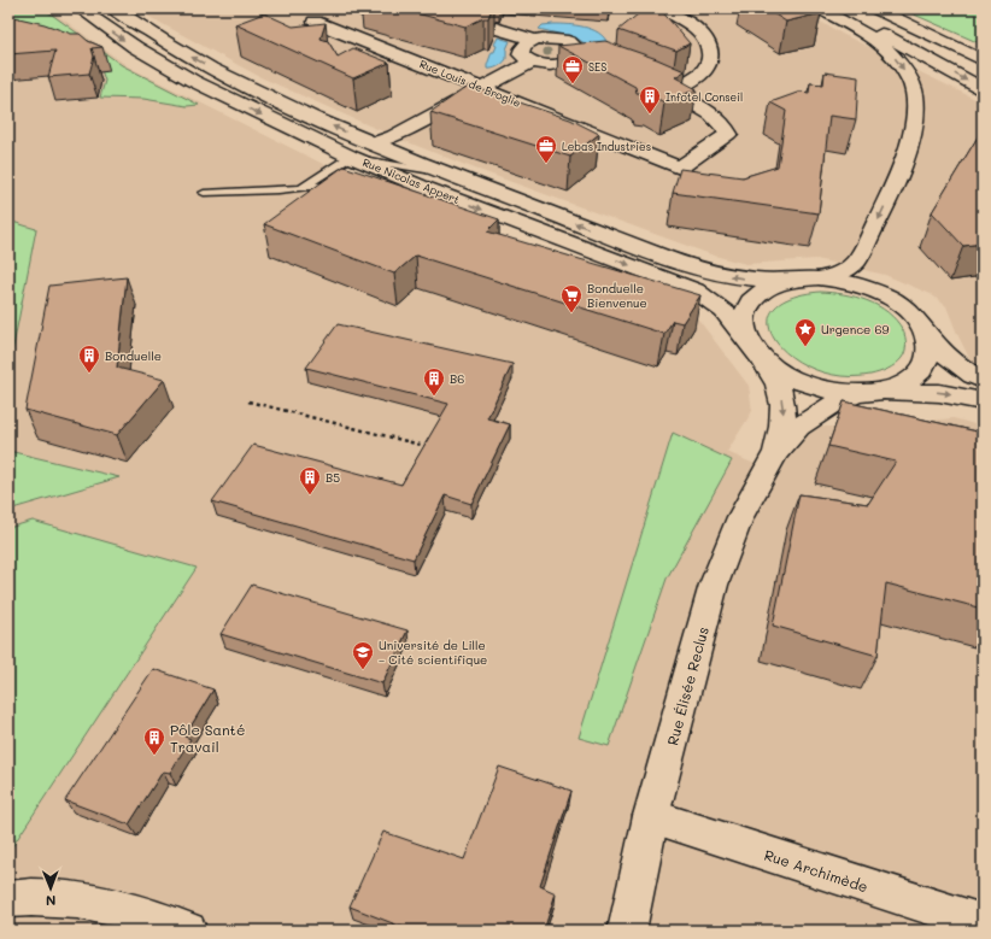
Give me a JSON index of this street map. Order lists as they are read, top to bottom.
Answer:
{
  "streets": {
    "main road": [
      "Rue Louis de Broglie",
      "Rue Nicolas Appert",
      "Rue Élisée Reclus",
      "Rue Archimède"
    ]
  },
  "crossings": [
    ["Rue Nicolas Appert", "Rue Élisée Reclus"],
    ["Rue Élisée Reclus", "Rue Archimède"]
  ],
  "places": {
    "office": ["SES", "Lebas Industries"],
    "building": [
      "Infotel Conseil",
      "Bonduelle",
      "B6",
      "B5",
      "Pôle Santé Travail"
    ],
    "supermarket": ["Bonduelle Bienvenue"],
    "place": ["Urgence 69"],
    "school or university": ["Université de Lille ‐ Cité scientifique"]
  },
  "north": "bottom"
}
